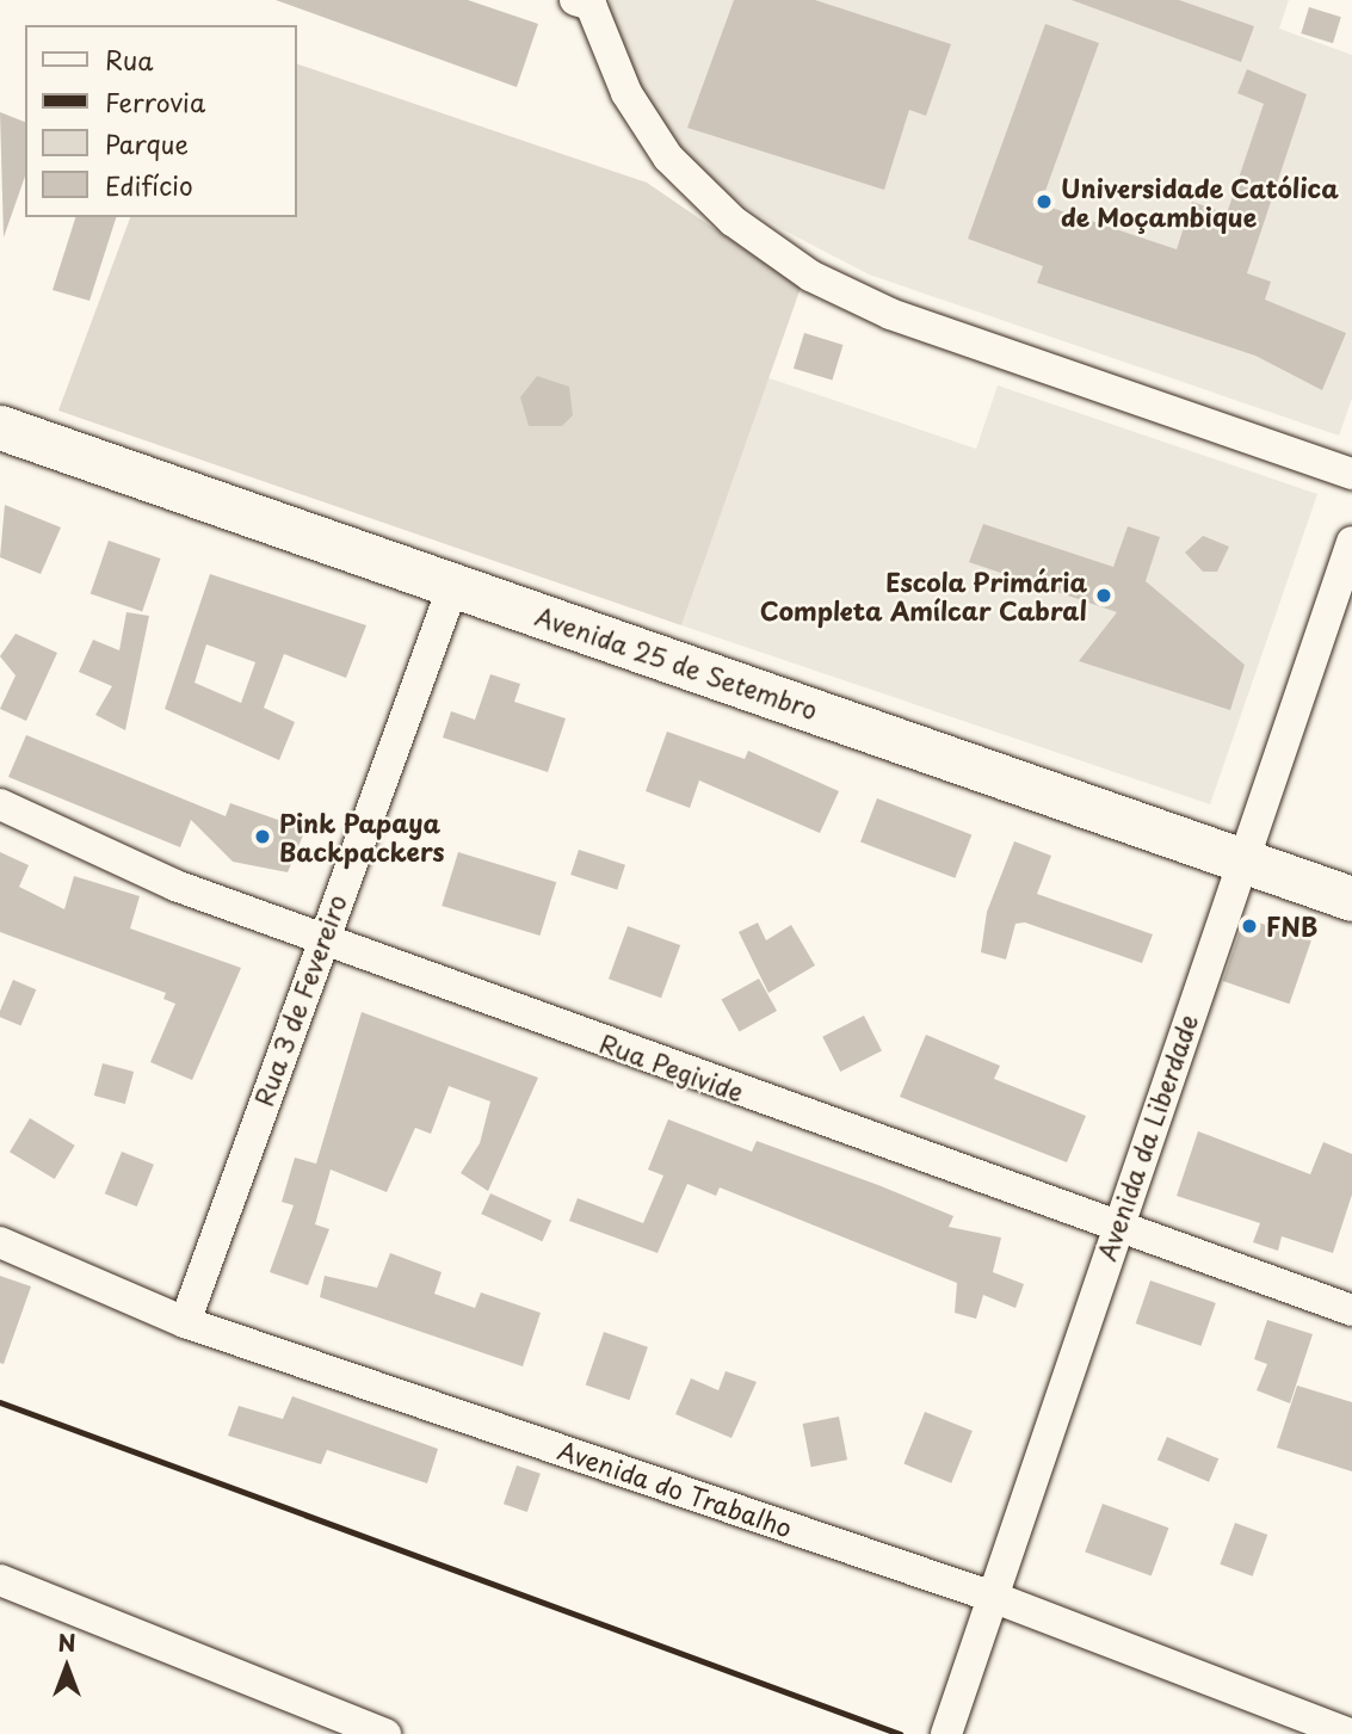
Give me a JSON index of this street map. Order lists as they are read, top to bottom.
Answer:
{
  "streets": {
    "street": [
      "Avenida 25 de Setembro",
      "Rua 3 de Fevereiro",
      "Rua Pegivide",
      "Avenida da Liberdade",
      "Avenida do Trabalho"
    ]
  },
  "crossings": [
    ["Avenida 25 de Setembro", "Rua 3 de Fevereiro"],
    ["Avenida 25 de Setembro", "Avenida da Liberdade"],
    ["Rua 3 de Fevereiro", "Rua Pegivide"],
    ["Rua 3 de Fevereiro", "Avenida do Trabalho"],
    ["Rua Pegivide", "Avenida da Liberdade"],
    ["Avenida da Liberdade", "Avenida do Trabalho"]
  ],
  "places": [
    "Universidade Católica de Moçambique",
    "Escola Primária Completa Amílcar Cabral",
    "Pink Papaya Backpackers",
    "FNB"
  ],
  "legend": [
    "Rua",
    "Ferrovia",
    "Parque",
    "Edifício"
  ],
  "north": "top"
}
